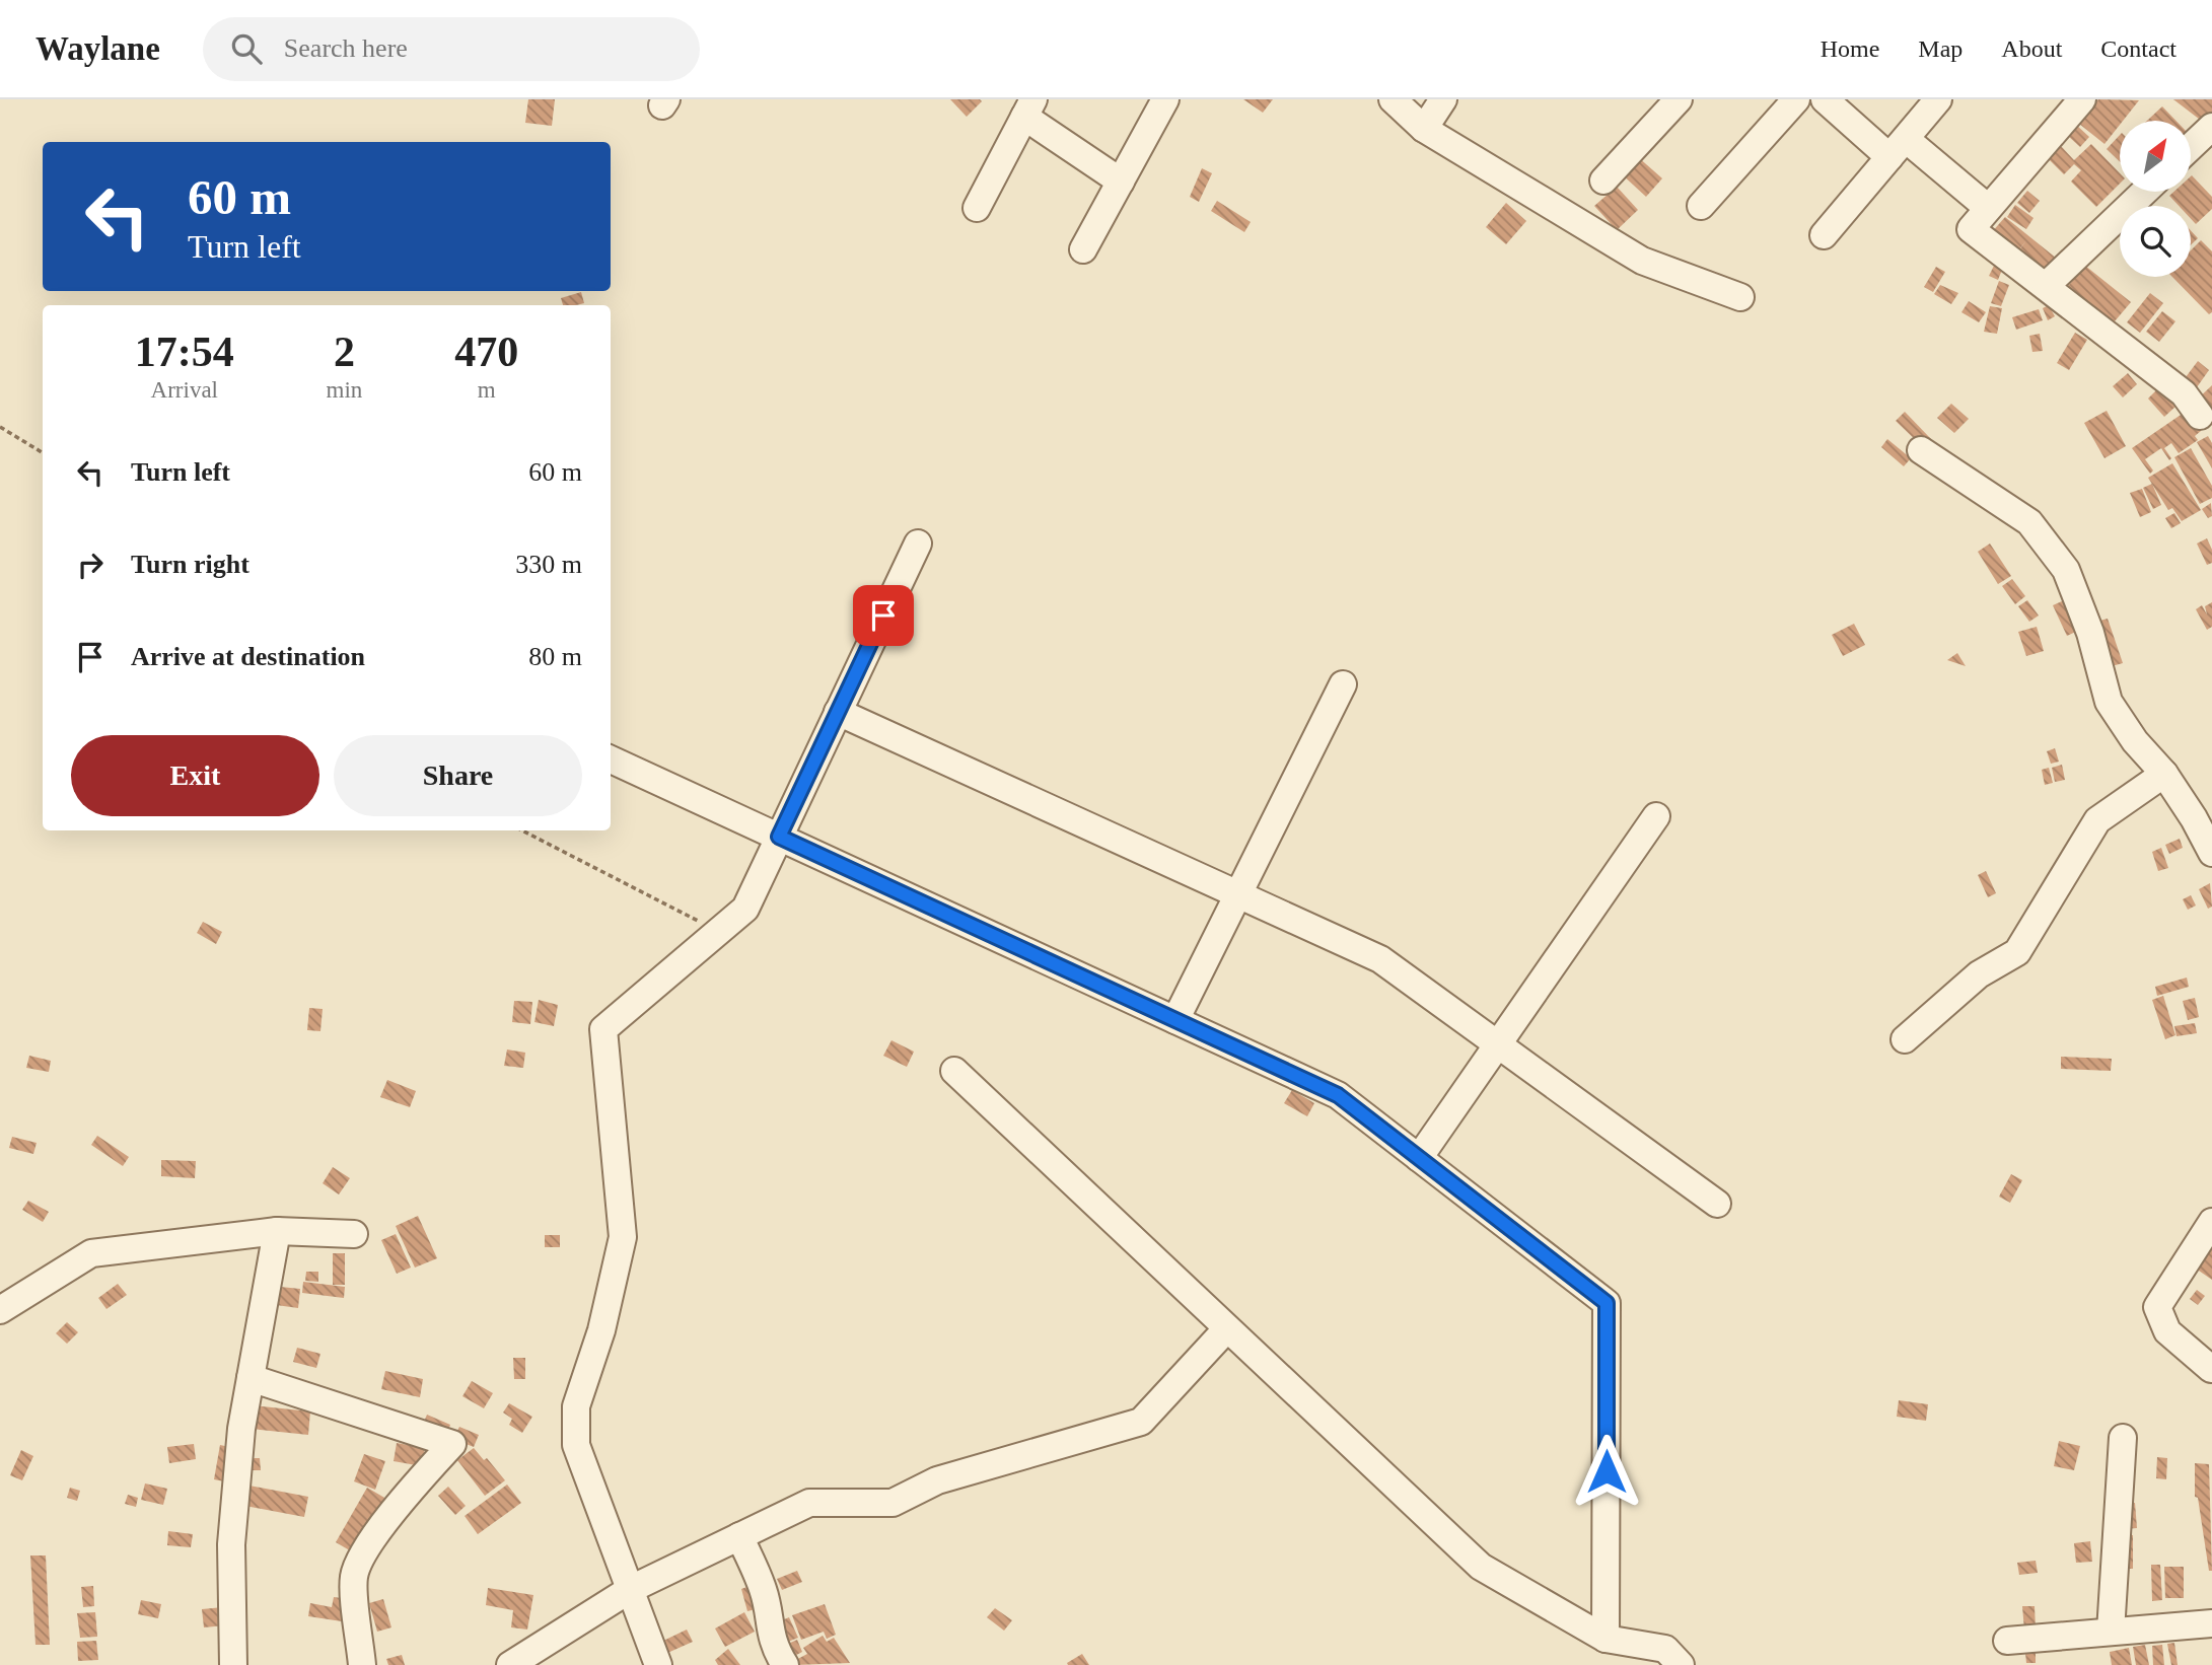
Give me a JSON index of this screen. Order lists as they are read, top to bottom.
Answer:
{
  "north": "top right",
  "page": {
    "header": "Waylane",
    "search": "Search here",
    "nav": [
      "Home",
      "Map",
      "About",
      "Contact"
    ],
    "turn": ["60 m", "Turn left"],
    "eta": [
      "17:54",
      "Arrival",
      "2",
      "min",
      "470",
      "m"
    ],
    "list": [
      {
        "name": "Turn left",
        "value": "60 m"
      },
      {
        "name": "Turn right",
        "value": "330 m"
      },
      {
        "name": "Arrive at destination",
        "value": "80 m"
      }
    ],
    "buttons": ["Exit", "Share"]
  }
}
